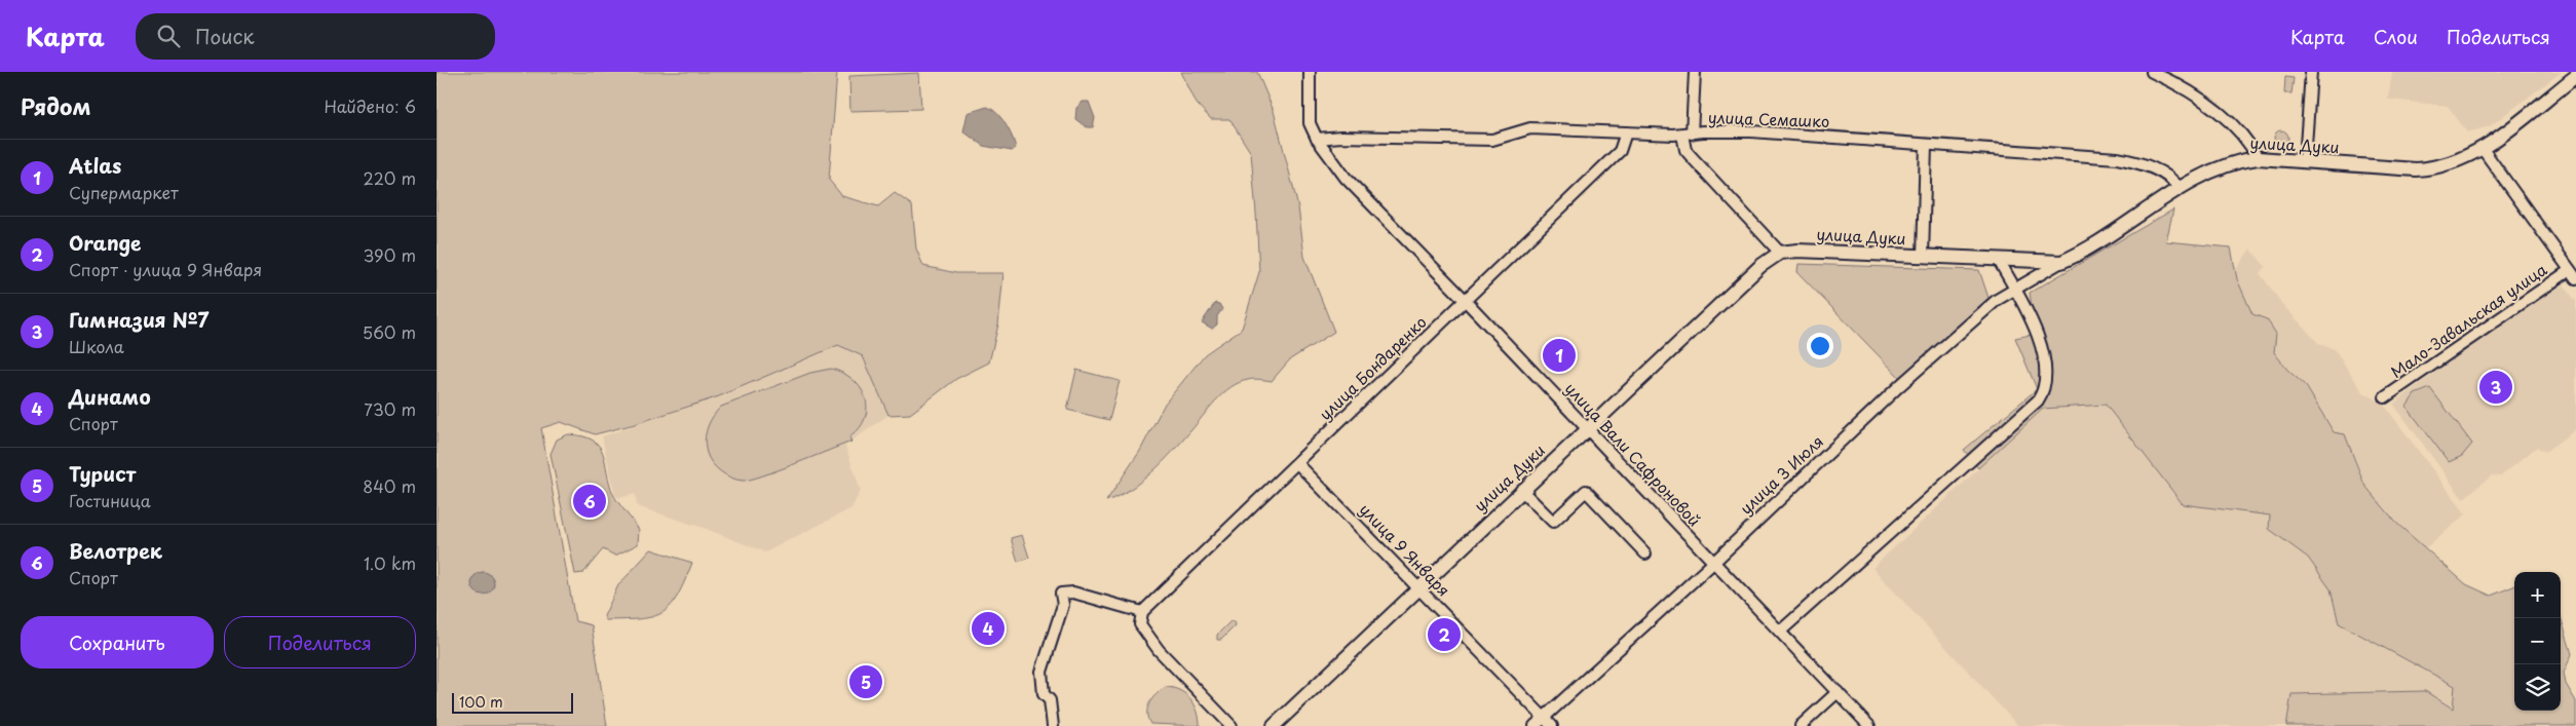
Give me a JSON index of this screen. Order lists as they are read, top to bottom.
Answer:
{
  "streets": {
    "main road": ["улица Дуки"],
    "street": [
      "улица Семашко",
      "Мало-Завальская улица",
      "улица Бондаренко",
      "улица Вали Сафроновой",
      "улица 3 Июля",
      "улица 9 Января"
    ]
  },
  "crossings": [
    ["улица Семашко", "улица Дуки"],
    ["улица Семашко", "улица Бондаренко"],
    ["улица Семашко", "улица Вали Сафроновой"],
    ["улица Дуки", "улица Вали Сафроновой"],
    ["улица Дуки", "улица 3 Июля"],
    ["улица Дуки", "улица 9 Января"],
    ["улица Бондаренко", "улица Вали Сафроновой"],
    ["улица Бондаренко", "улица 9 Января"],
    ["улица Вали Сафроновой", "улица 3 Июля"],
    ["улица 3 Июля", "улица 9 Января"]
  ],
  "scale_bar": "100 m",
  "page": {
    "header": "Карта",
    "search": "Поиск",
    "nav": ["Карта", "Слои", "Поделиться"],
    "heading": ["Рядом", "Найдено: 6"],
    "list": [
      {
        "mark": "1",
        "name": "Atlas",
        "note": "Супермаркет",
        "value": "220 m"
      },
      {
        "mark": "2",
        "name": "Orange",
        "note": "Спорт · улица 9 Января",
        "value": "390 m"
      },
      {
        "mark": "3",
        "name": "Гимназия №7",
        "note": "Школа",
        "value": "560 m"
      },
      {
        "mark": "4",
        "name": "Динамо",
        "note": "Спорт",
        "value": "730 m"
      },
      {
        "mark": "5",
        "name": "Турист",
        "note": "Гостиница",
        "value": "840 m"
      },
      {
        "mark": "6",
        "name": "Велотрек",
        "note": "Спорт",
        "value": "1.0 km"
      }
    ],
    "pins": [
      "1",
      "3",
      "6",
      "4",
      "2",
      "5"
    ],
    "map_buttons": ["+", "−"],
    "buttons": ["Сохранить", "Поделиться"],
    "scale": "100 m"
  }
}
